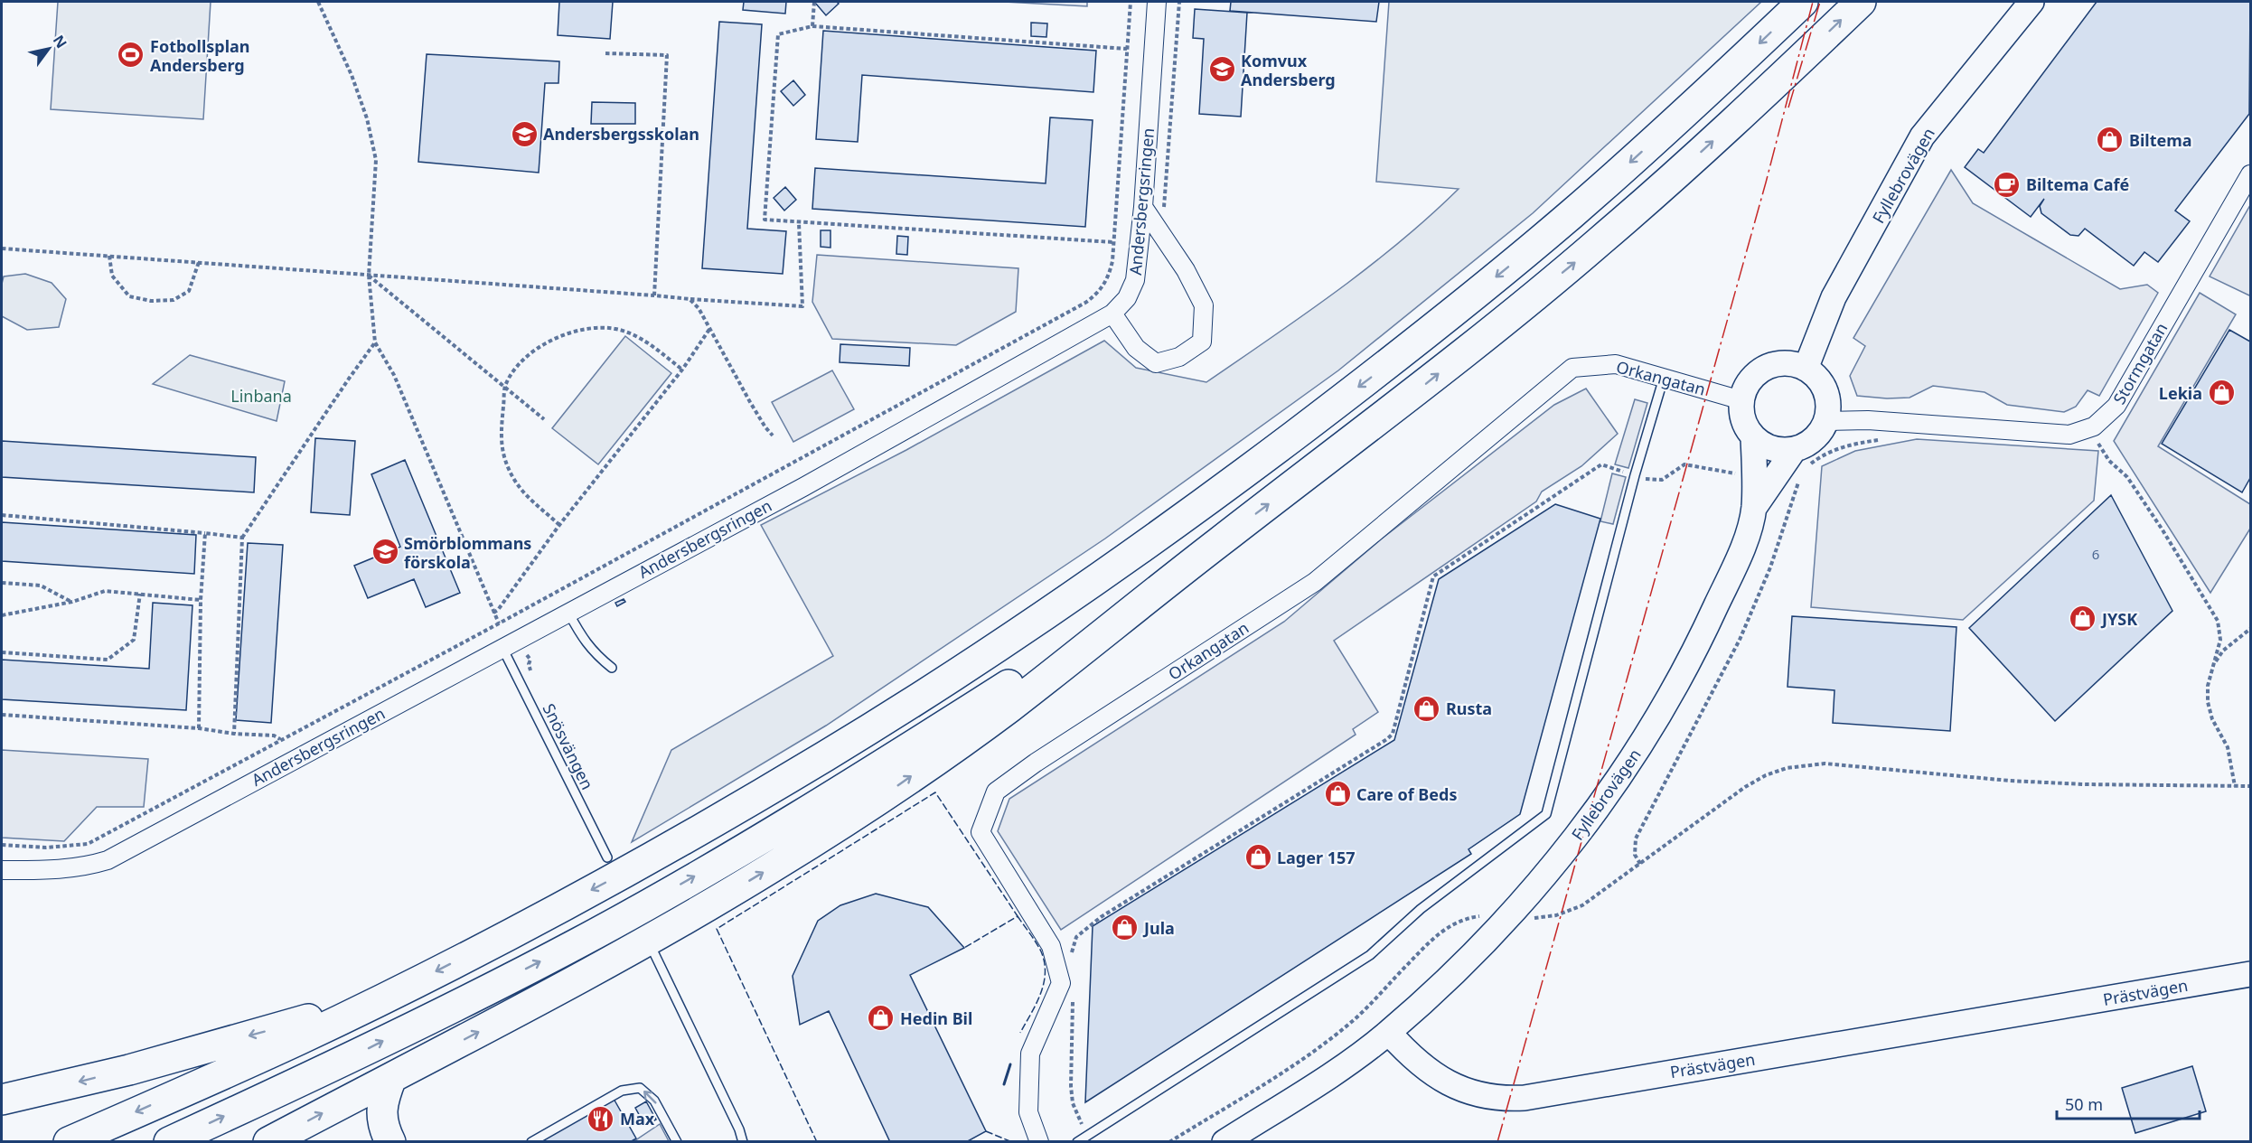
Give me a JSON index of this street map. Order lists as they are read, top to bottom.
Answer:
{
  "streets": {
    "street": [
      "Fyllebrovägen",
      "Andersbergsringen",
      "Stormgatan",
      "Orkangatan",
      "Prästvägen"
    ],
    "lane": ["Snösvängen"]
  },
  "crossings": [
    ["Fyllebrovägen", "Stormgatan"],
    ["Fyllebrovägen", "Orkangatan"],
    ["Fyllebrovägen", "Prästvägen"],
    ["Andersbergsringen", "Snösvängen"],
    ["Stormgatan", "Orkangatan"]
  ],
  "parks": ["Linbana"],
  "places": {
    "sports": ["Fotbollsplan Andersberg"],
    "school or university": ["Komvux Andersberg", "Andersbergsskolan", "Smörblommans förskola"],
    "shop": [
      "Biltema",
      "Lekia",
      "JYSK",
      "Rusta",
      "Care of Beds",
      "Lager 157",
      "Jula",
      "Hedin Bil"
    ],
    "cafe": ["Biltema Café"],
    "restaurant": ["Max"]
  },
  "house_numbers": ["6"],
  "scale_bar": "50 m",
  "north": "top right"
}
